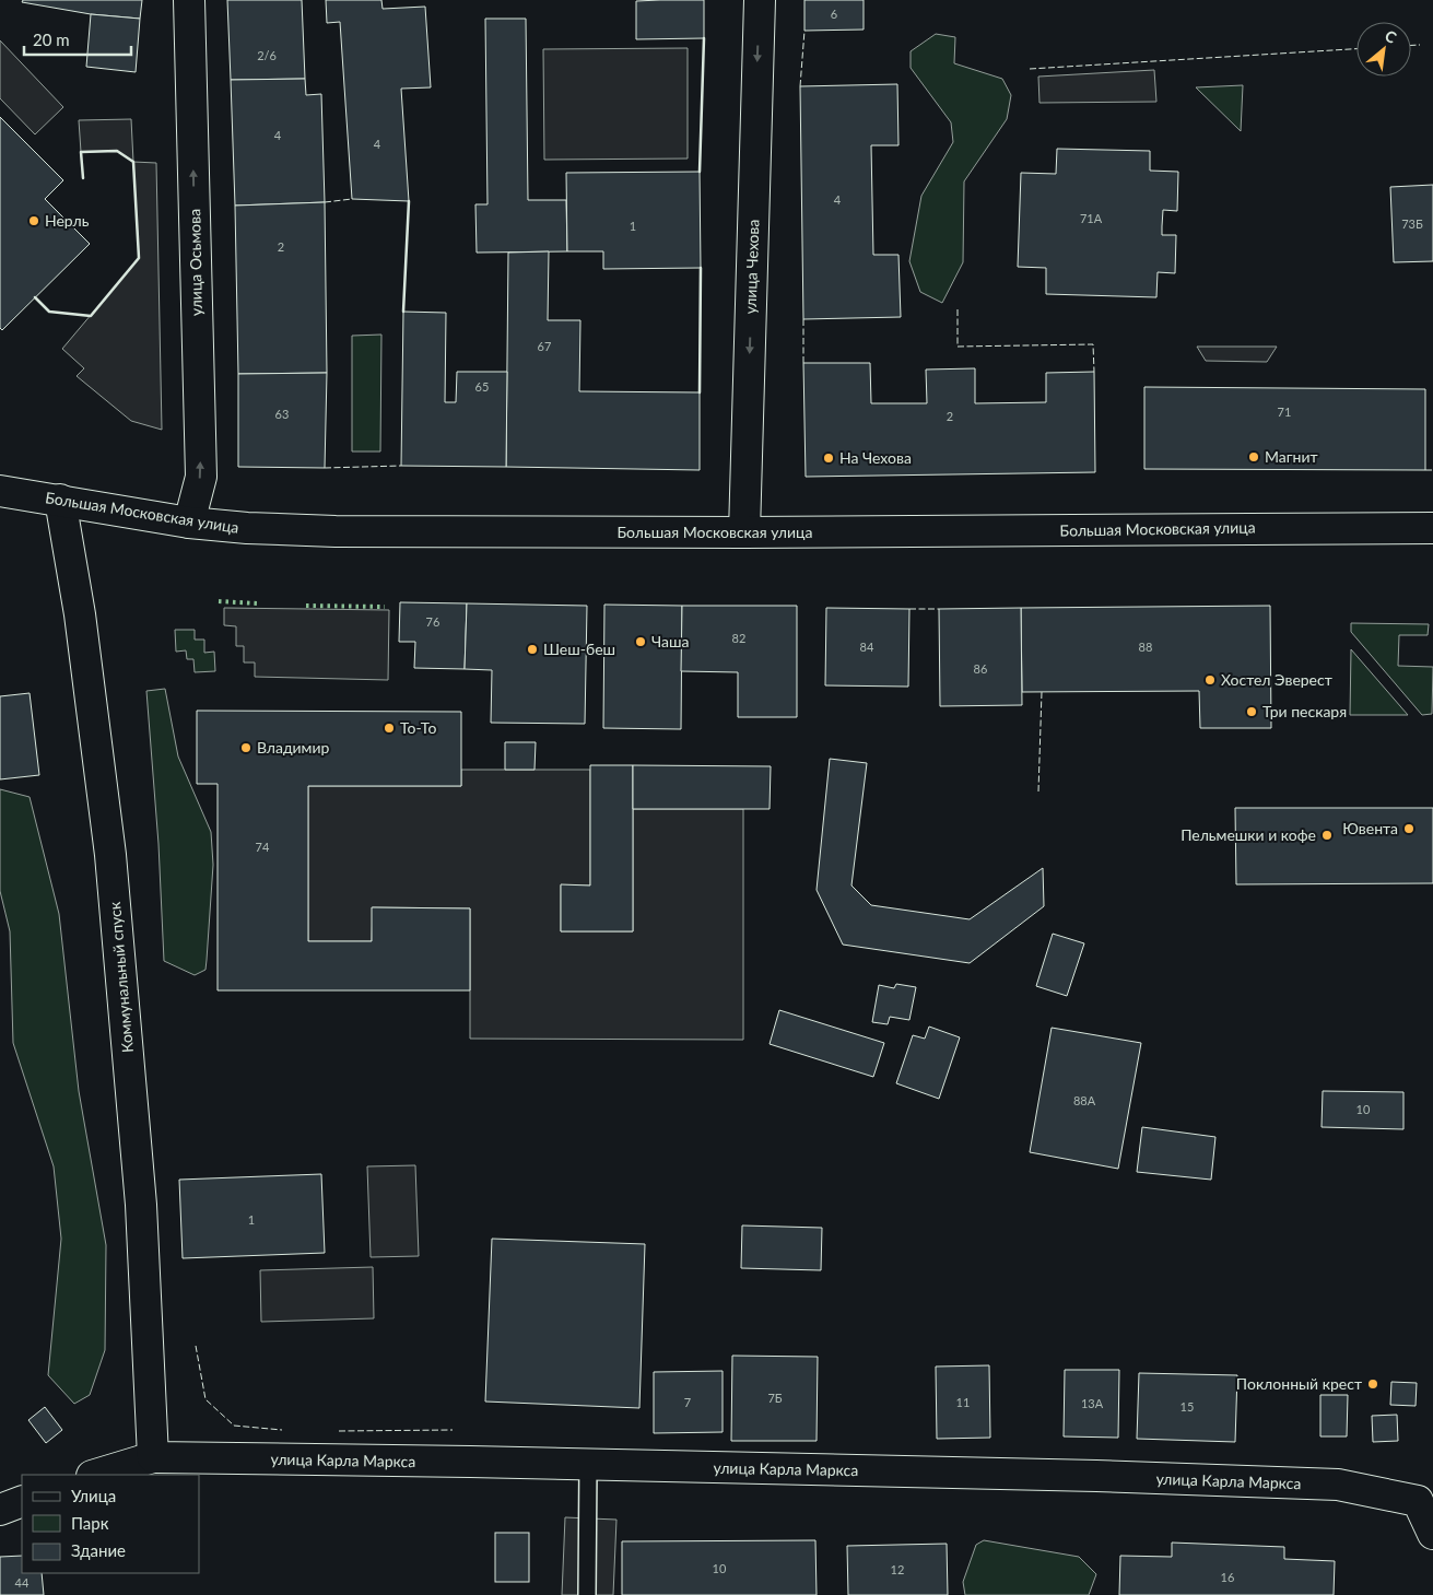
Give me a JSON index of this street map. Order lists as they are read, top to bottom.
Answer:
{
  "streets": {
    "main road": [
      "улица Осьмова",
      "улица Чехова",
      "Большая Московская улица",
      "Коммунальный спуск",
      "улица Карла Маркса"
    ]
  },
  "crossings": [
    ["улица Осьмова", "Большая Московская улица"],
    ["улица Чехова", "Большая Московская улица"],
    ["Большая Московская улица", "Коммунальный спуск"],
    ["Коммунальный спуск", "улица Карла Маркса"]
  ],
  "one_way": ["улица Осьмова", "улица Чехова"],
  "places": [
    "Нерль",
    "Магнит",
    "На Чехова",
    "Чаша",
    "Шеш-беш",
    "Хостел Эверест",
    "Три пескаря",
    "То-То",
    "Владимир",
    "Ювента",
    "Пельмешки и кофе",
    "Поклонный крест"
  ],
  "house_numbers": [
    "6",
    "2/6",
    "4",
    "4",
    "4",
    "71А",
    "73Б",
    "1",
    "2",
    "67",
    "65",
    "71",
    "63",
    "2",
    "76",
    "82",
    "84",
    "88",
    "86",
    "74",
    "88А",
    "10",
    "1",
    "7Б",
    "7",
    "11",
    "13А",
    "15",
    "10",
    "12",
    "16",
    "44"
  ],
  "legend": ["Улица", "Парк", "Здание"],
  "scale_bar": "20 m",
  "north": "top right"
}
